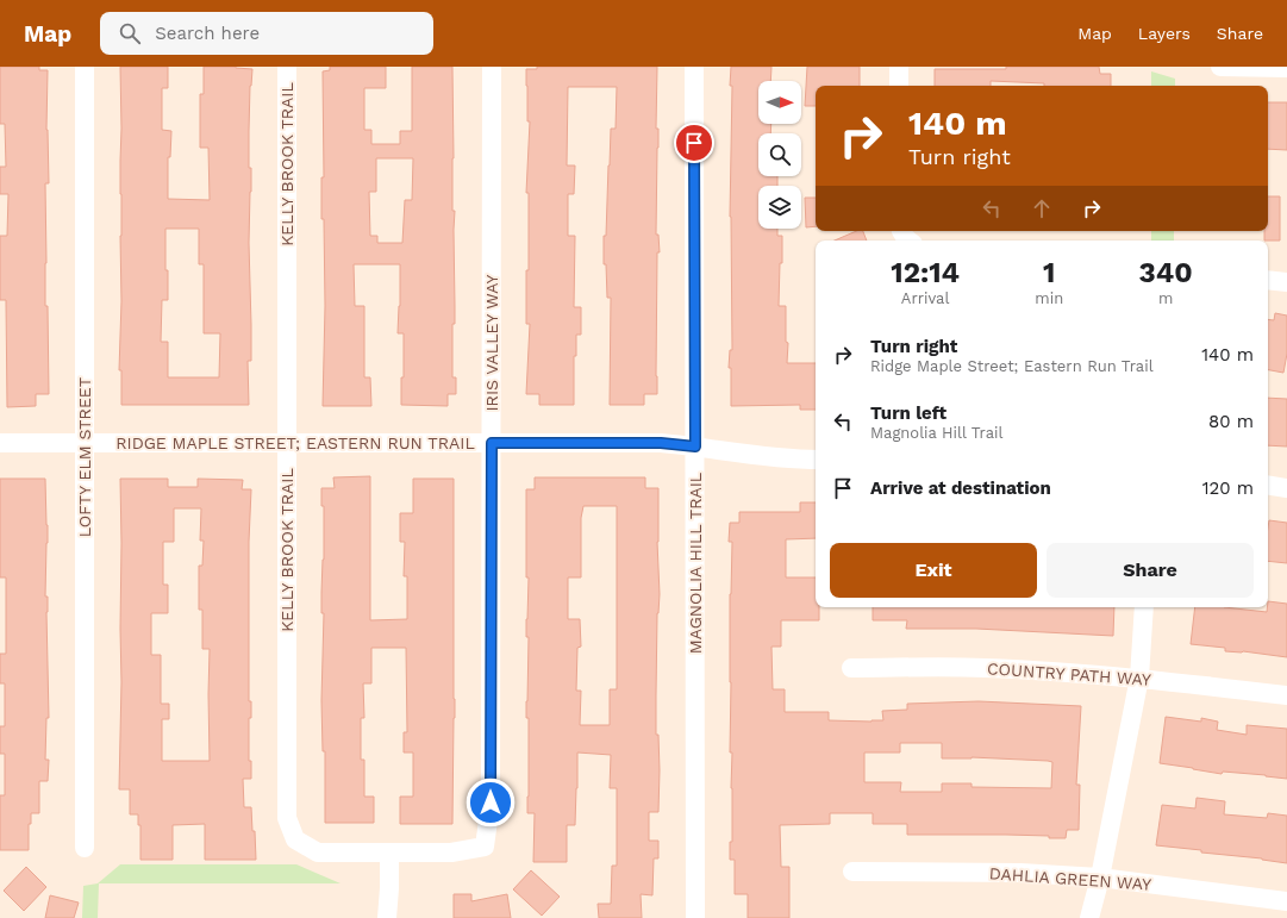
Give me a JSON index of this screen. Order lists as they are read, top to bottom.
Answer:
{
  "streets": {
    "street": [
      "KELLY BROOK TRAIL",
      "IRIS VALLEY WAY",
      "RIDGE MAPLE STREET; EASTERN RUN TRAIL",
      "LOFTY ELM STREET",
      "MAGNOLIA HILL TRAIL",
      "COUNTRY PATH WAY",
      "DAHLIA GREEN WAY"
    ]
  },
  "crossings": [
    ["KELLY BROOK TRAIL", "IRIS VALLEY WAY"],
    ["KELLY BROOK TRAIL", "RIDGE MAPLE STREET; EASTERN RUN TRAIL"],
    ["IRIS VALLEY WAY", "RIDGE MAPLE STREET; EASTERN RUN TRAIL"],
    ["RIDGE MAPLE STREET; EASTERN RUN TRAIL", "LOFTY ELM STREET"],
    ["RIDGE MAPLE STREET; EASTERN RUN TRAIL", "MAGNOLIA HILL TRAIL"]
  ],
  "north": "right",
  "page": {
    "header": "Map",
    "search": "Search here",
    "nav": ["Map", "Layers", "Share"],
    "turn": ["140 m", "Turn right"],
    "eta": [
      "12:14",
      "Arrival",
      "1",
      "min",
      "340",
      "m"
    ],
    "list": [
      {
        "name": "Turn right",
        "note": "Ridge Maple Street; Eastern Run Trail",
        "value": "140 m"
      },
      {
        "name": "Turn left",
        "note": "Magnolia Hill Trail",
        "value": "80 m"
      },
      {
        "name": "Arrive at destination",
        "value": "120 m"
      }
    ],
    "buttons": ["Exit", "Share"]
  }
}
